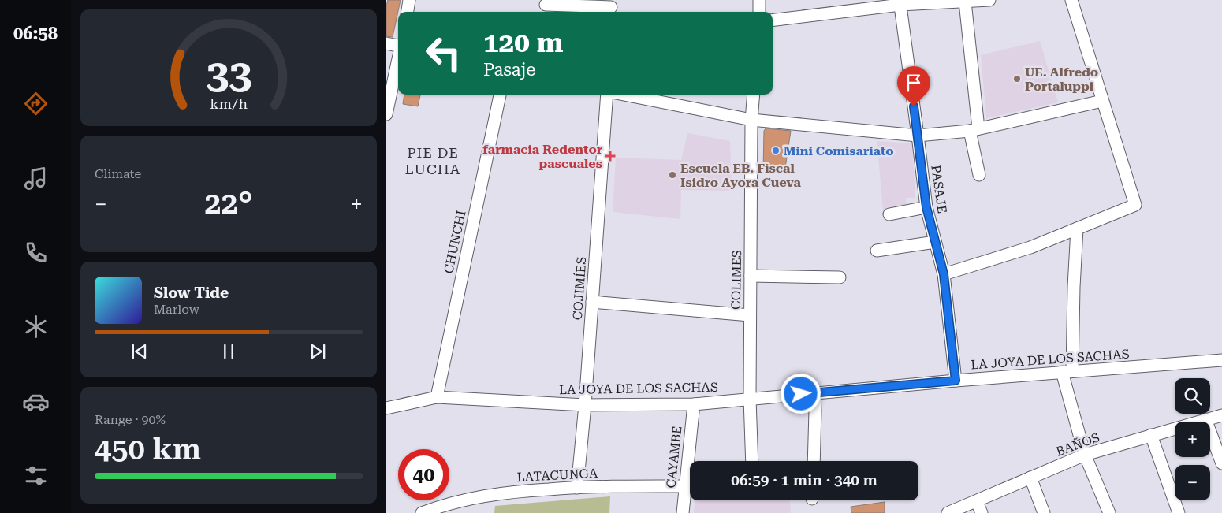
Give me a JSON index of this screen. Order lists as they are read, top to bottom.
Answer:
{
  "streets": {
    "street": [
      "PASAJE",
      "CHUNCHI",
      "COLIMES",
      "COJIMÍES",
      "LA JOYA DE LOS SACHAS",
      "BAÑOS",
      "CAYAMBE",
      "LATACUNGA"
    ]
  },
  "crossings": [
    ["PASAJE", "LA JOYA DE LOS SACHAS"],
    ["CHUNCHI", "LA JOYA DE LOS SACHAS"],
    ["COLIMES", "LA JOYA DE LOS SACHAS"],
    ["COJIMÍES", "LA JOYA DE LOS SACHAS"],
    ["COJIMÍES", "LATACUNGA"],
    ["LA JOYA DE LOS SACHAS", "CAYAMBE"],
    ["CAYAMBE", "LATACUNGA"]
  ],
  "districts": ["PIE DE LUCHA"],
  "places": {
    "other": ["UE. Alfredo Portaluppi", "Mini Comisariato", "Escuela EB. Fiscal Isidro Ayora Cueva"],
    "health": ["farmacia Redentor pascuales"]
  },
  "page": {
    "tabs": "06:58",
    "turn": ["120 m", "Pasaje"],
    "tile": [
      "Climate",
      ["Range · 90%", "450 km"]
    ],
    "heat": ["−", "22°", "+"],
    "song": ["Slow Tide", "Marlow"],
    "map_buttons": ["+", "−"],
    "limit": "40",
    "trip": "06:59 · 1 min · 340 m",
    "gauge": ["33", "km/h"]
  }
}
